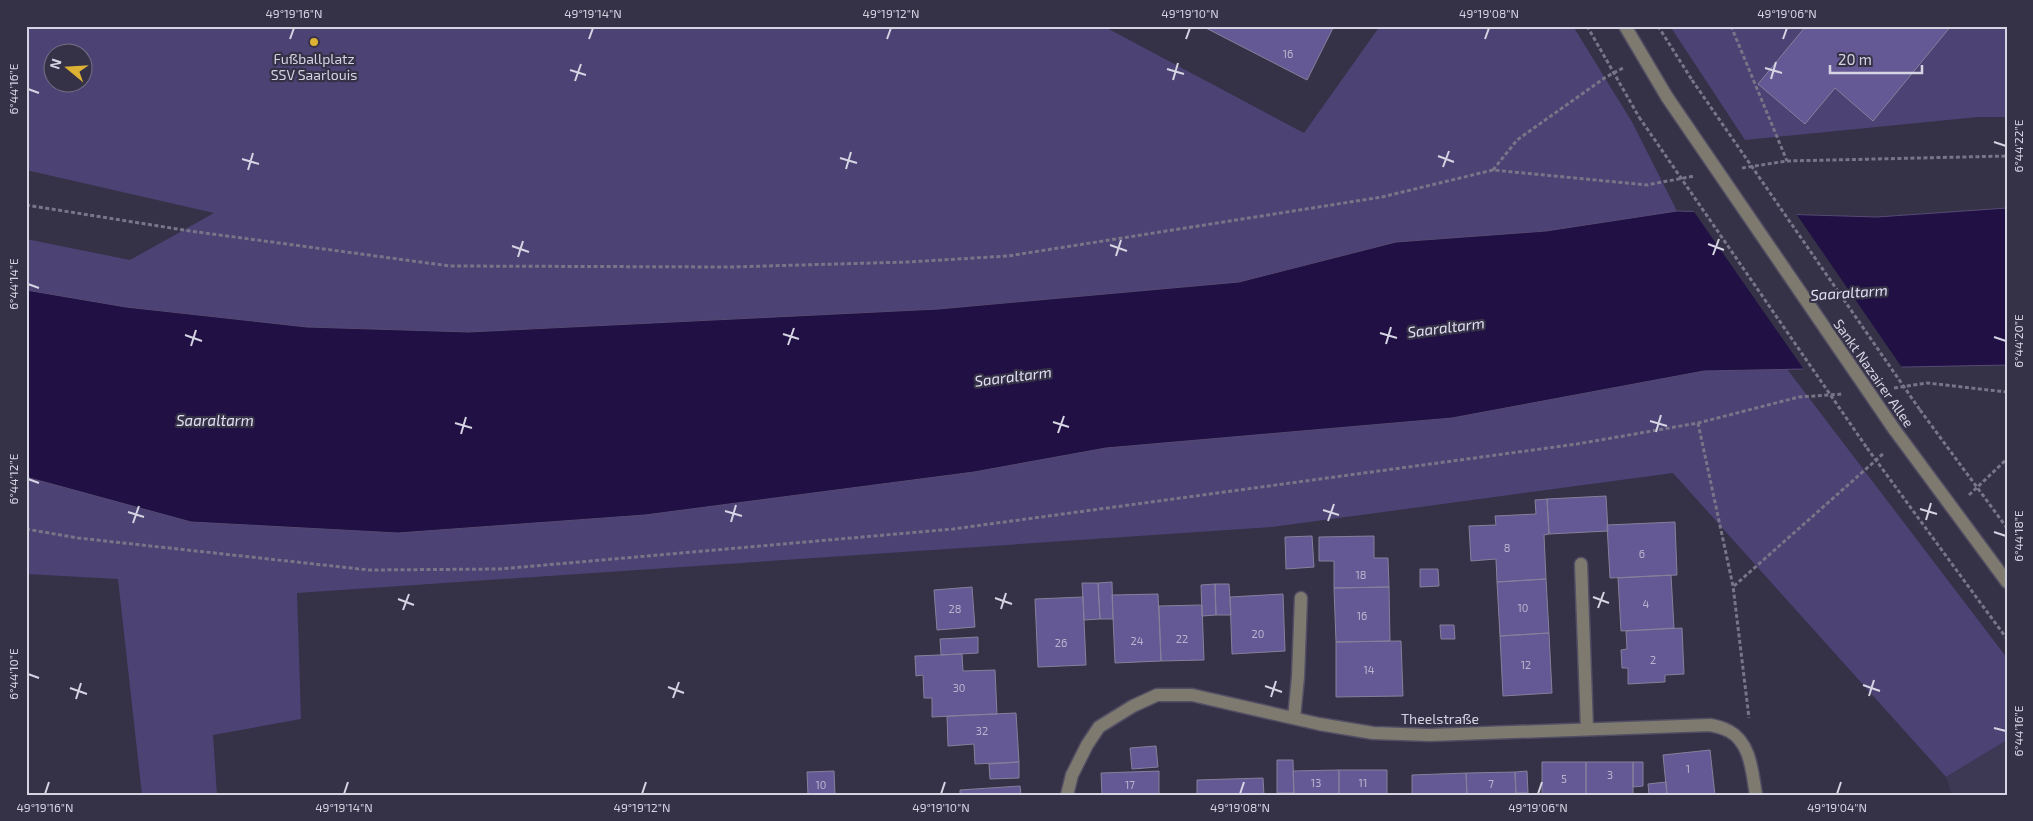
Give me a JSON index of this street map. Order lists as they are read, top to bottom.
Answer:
{
  "streets": {
    "street": ["Sankt Nazairer Allee", "Theelstraße"]
  },
  "water": ["Saaraltarm"],
  "places": ["Fußballplatz SSV Saarlouis"],
  "house_numbers": [
    "16",
    "8",
    "6",
    "18",
    "4",
    "10",
    "28",
    "16",
    "20",
    "22",
    "24",
    "26",
    "2",
    "12",
    "14",
    "30",
    "32",
    "1",
    "3",
    "5",
    "13",
    "11",
    "7",
    "10",
    "17"
  ],
  "scale_bar": "20 m",
  "north": "left",
  "coordinates": [
    "49°19'16\"N",
    "49°19'14\"N",
    "49°19'12\"N",
    "49°19'10\"N",
    "49°19'08\"N",
    "49°19'06\"N",
    "6°44'16\"E",
    "6°44'22\"E",
    "6°44'14\"E",
    "6°44'20\"E",
    "6°44'12\"E",
    "6°44'18\"E",
    "6°44'10\"E",
    "49°19'04\"N"
  ]
}
